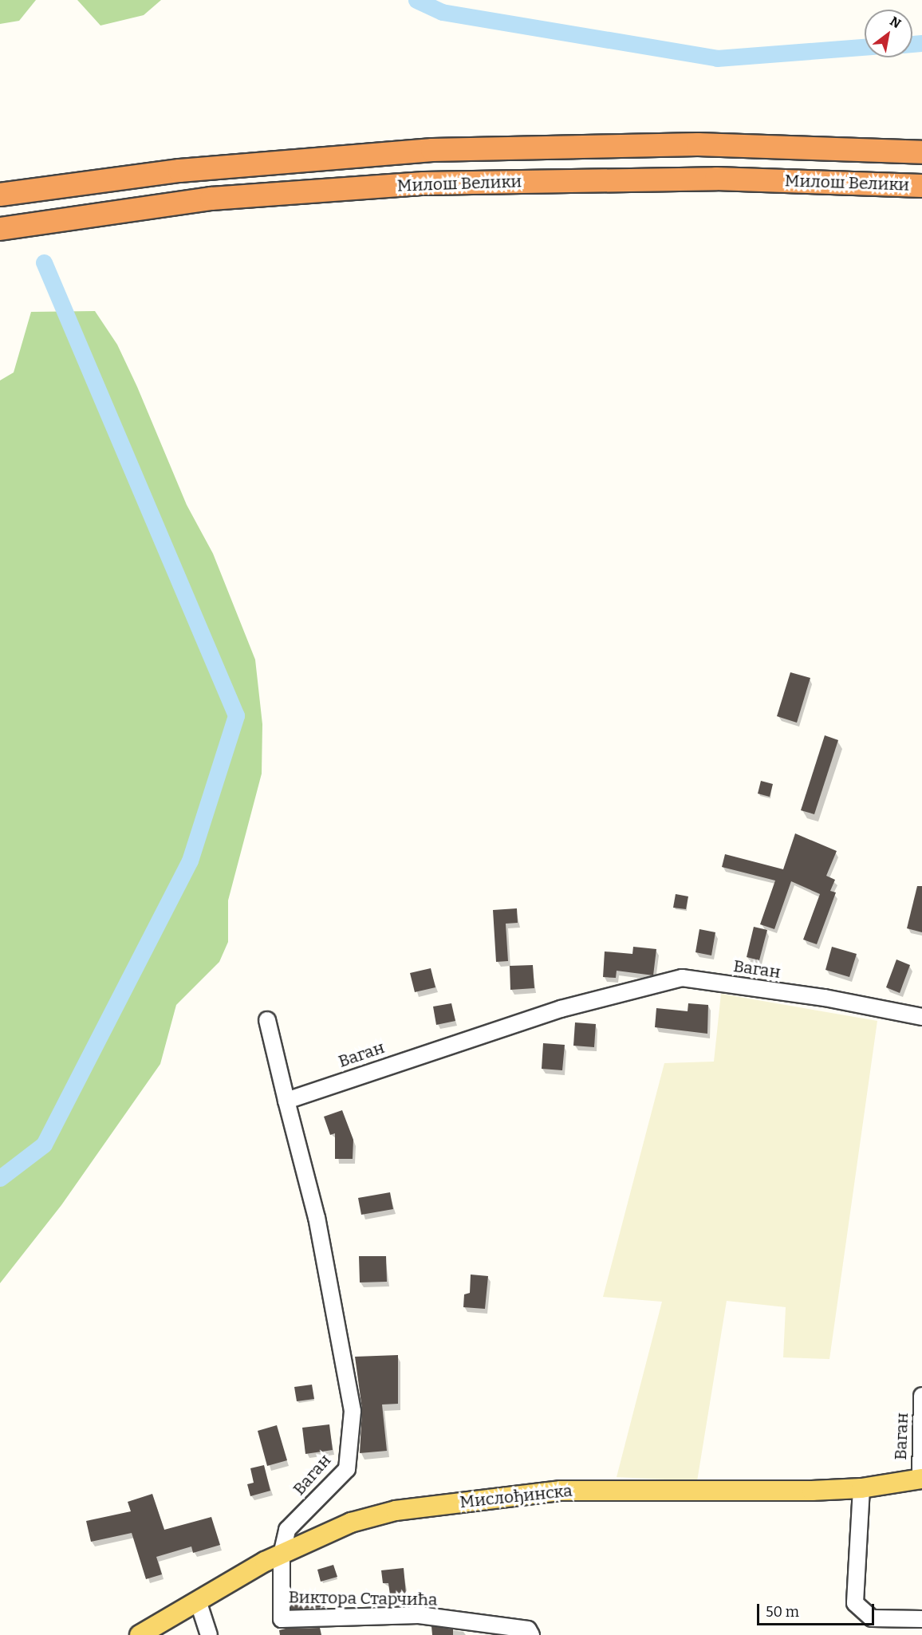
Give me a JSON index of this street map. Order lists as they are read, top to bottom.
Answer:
{
  "streets": {
    "highway": ["Милош Велики"],
    "main road": ["Мислођинска"],
    "street": ["Ваган", "Виктора Старчића"]
  },
  "crossings": [
    ["Ваган", "Мислођинска"],
    ["Ваган", "Виктора Старчића"],
    ["Мислођинска", "Виктора Старчића"]
  ],
  "scale_bar": "50 m",
  "north": "top right"
}
